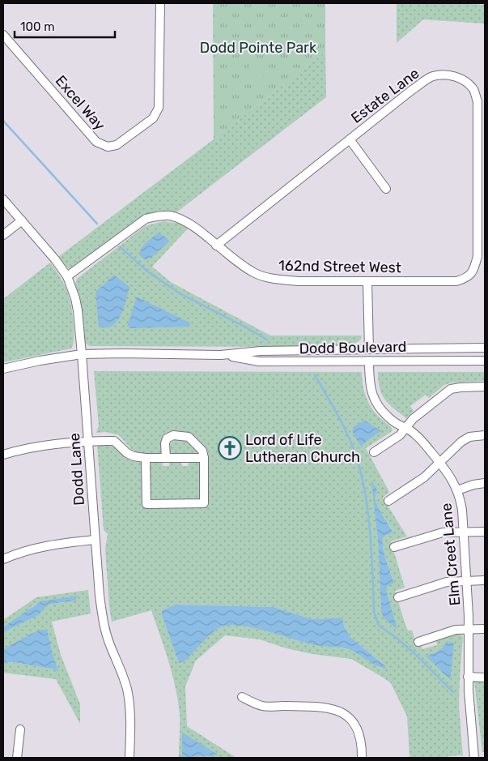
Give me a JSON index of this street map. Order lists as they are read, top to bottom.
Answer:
{
  "streets": {
    "street": [
      "Estate Lane",
      "Excel Way",
      "162nd Street West",
      "Dodd Boulevard",
      "Dodd Lane",
      "Elm Creet Lane"
    ]
  },
  "crossings": [
    ["Estate Lane", "162nd Street West"],
    ["162nd Street West", "Dodd Lane"],
    ["Dodd Boulevard", "Dodd Lane"],
    ["Dodd Boulevard", "Elm Creet Lane"]
  ],
  "parks": ["Dodd Pointe Park"],
  "places": {
    "church": ["Lord of Life Lutheran Church"]
  },
  "scale_bar": "100 m"
}
